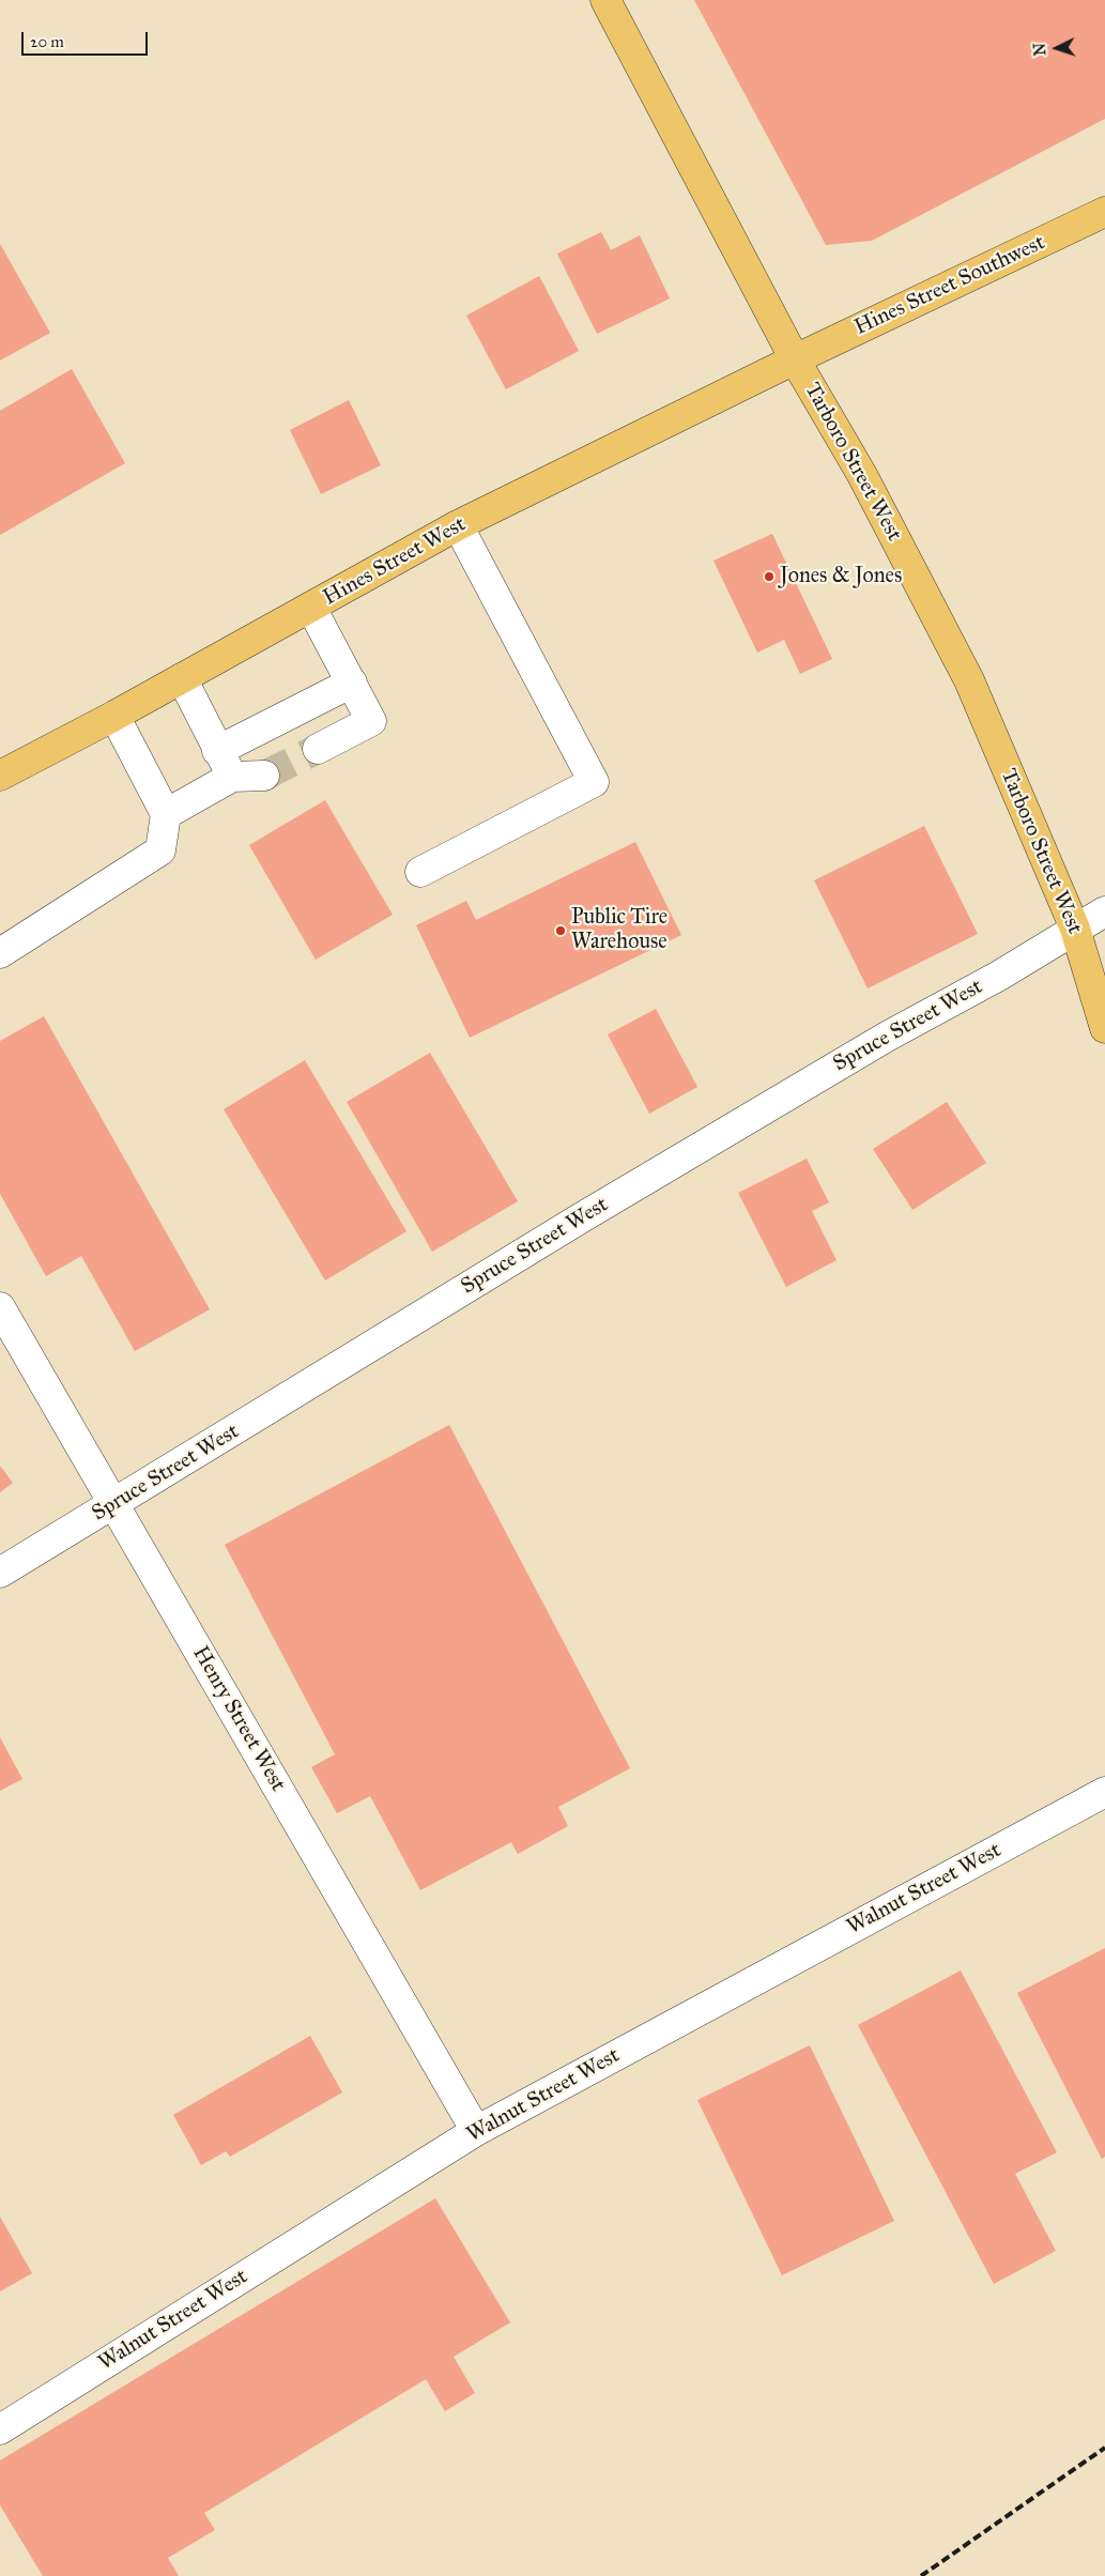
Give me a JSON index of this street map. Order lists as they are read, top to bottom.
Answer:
{
  "streets": {
    "main road": ["Hines Street Southwest", "Tarboro Street West", "Hines Street West"],
    "street": ["Spruce Street West", "Henry Street West", "Walnut Street West"]
  },
  "crossings": [
    ["Hines Street Southwest", "Tarboro Street West"],
    ["Hines Street Southwest", "Hines Street West"],
    ["Tarboro Street West", "Hines Street West"],
    ["Tarboro Street West", "Spruce Street West"],
    ["Spruce Street West", "Henry Street West"],
    ["Henry Street West", "Walnut Street West"]
  ],
  "places": ["Jones & Jones", "Public Tire Warehouse"],
  "scale_bar": "20 m",
  "north": "left"
}
